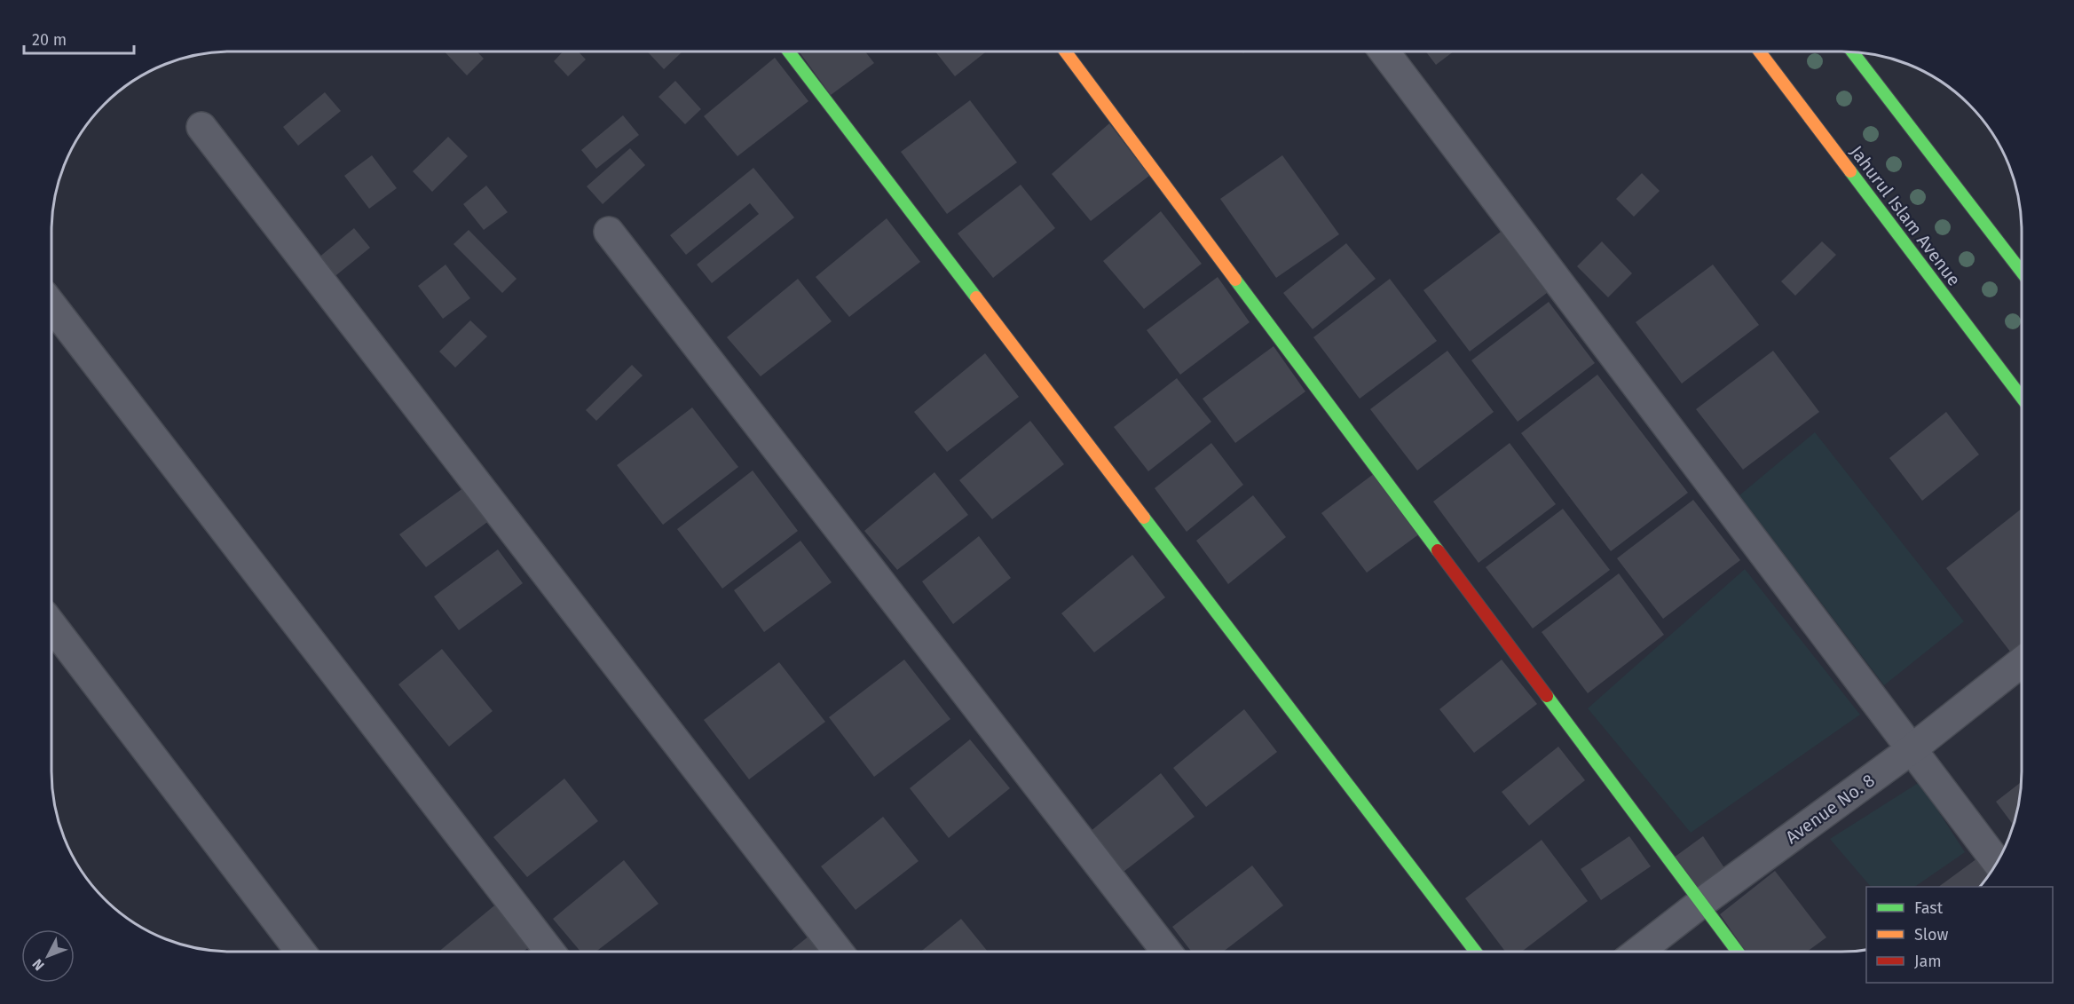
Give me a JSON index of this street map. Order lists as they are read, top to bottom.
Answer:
{
  "streets": {
    "street": ["Jahurul Islam Avenue", "Avenue No. 8"]
  },
  "legend": ["Fast", "Slow", "Jam"],
  "scale_bar": "20 m",
  "north": "bottom left"
}
